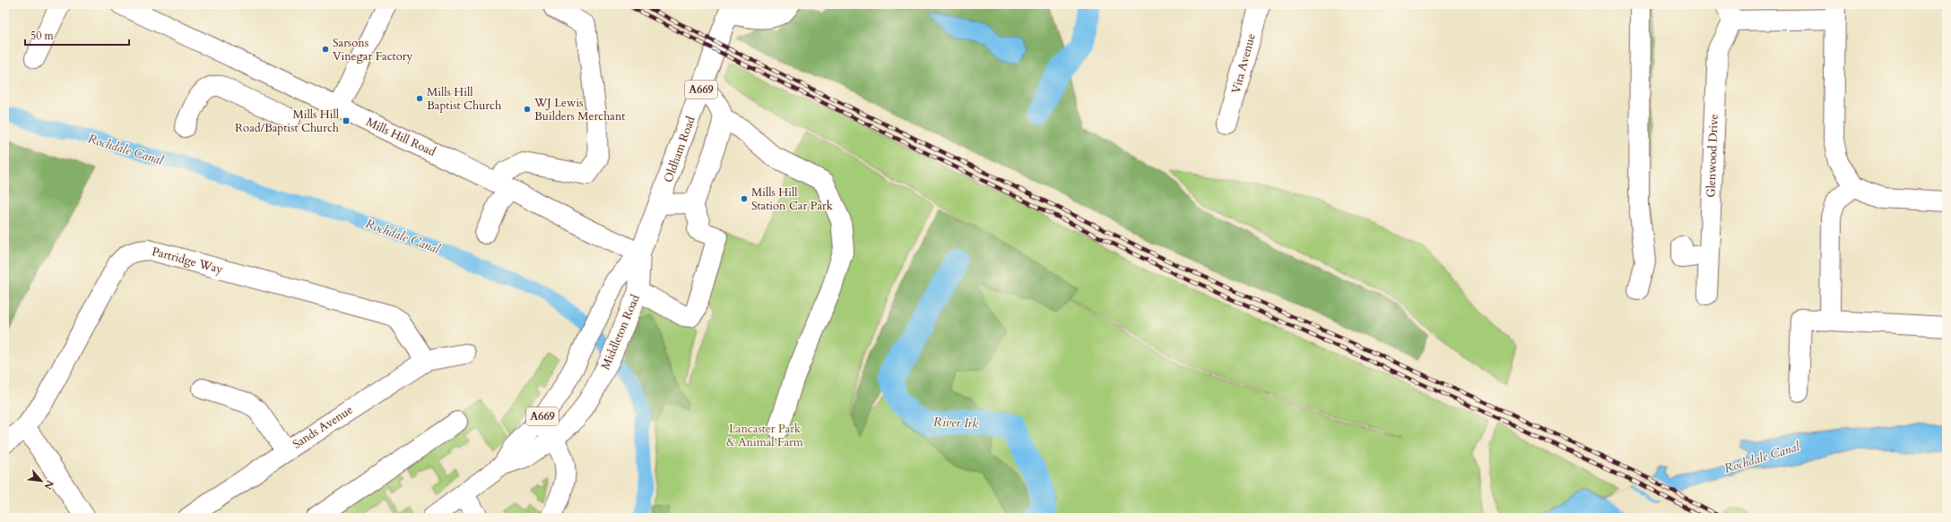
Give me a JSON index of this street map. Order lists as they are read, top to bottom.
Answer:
{
  "streets": {
    "street": [
      "Vita Avenue",
      "A669",
      "Mills Hill Road",
      "Oldham Road",
      "Glenwood Drive",
      "Partridge Way",
      "Middleton Road",
      "Sands Avenue"
    ]
  },
  "crossings": [
    ["Mills Hill Road", "Oldham Road"],
    ["Mills Hill Road", "Middleton Road"],
    ["Oldham Road", "Middleton Road"],
    ["Partridge Way", "Sands Avenue"]
  ],
  "water": ["Rochdale Canal", "River Irk"],
  "parks": ["Lancaster Park & Animal Farm"],
  "places": {
    "other": [
      "Sarsons Vinegar Factory",
      "Mills Hill Baptist Church",
      "WJ Lewis Builders Merchant",
      "Mills Hill Station Car Park"
    ],
    "transit": ["Mills Hill Road/Baptist Church"]
  },
  "scale_bar": "50 m",
  "north": "bottom right"
}
